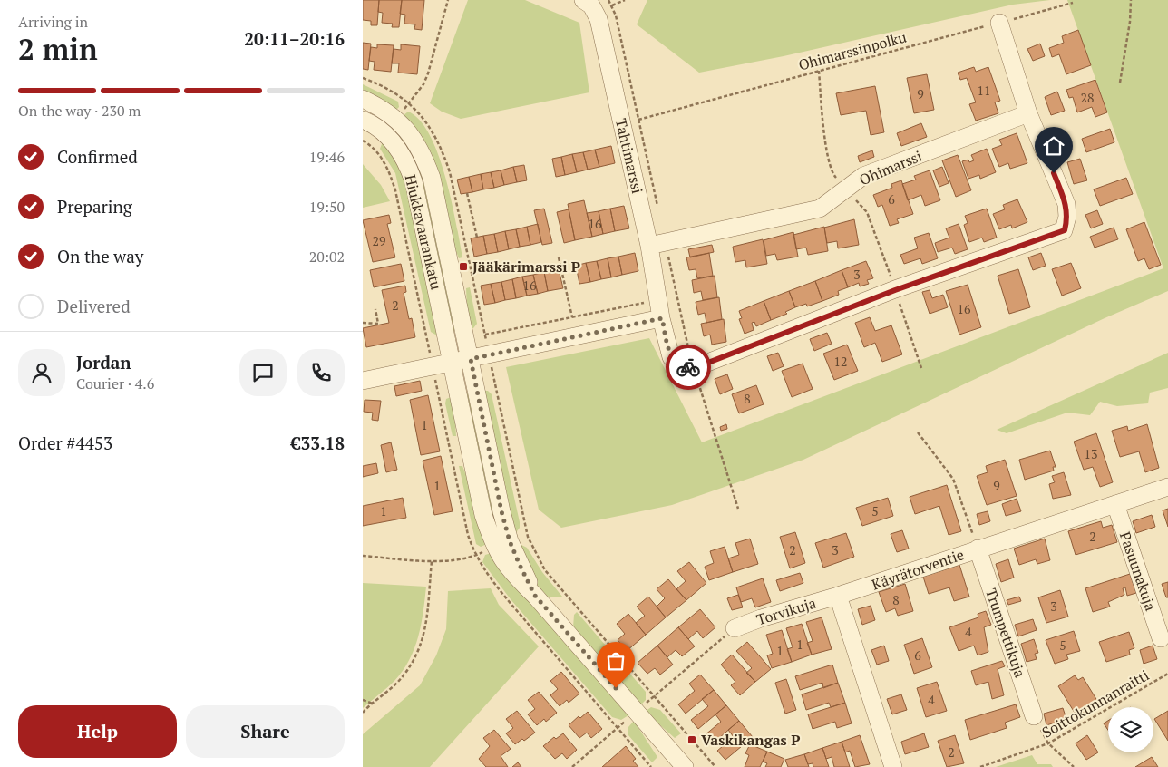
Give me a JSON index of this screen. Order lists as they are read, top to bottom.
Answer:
{
  "streets": {
    "street": [
      "Tahtimarssi",
      "Ohimarssi",
      "Hiukkavaarankatu",
      "Käyrätorventie",
      "Pasuunakuja",
      "Torvikuja",
      "Trumpettikuja"
    ],
    "path": ["Ohimarssinpolku", "Soittokunnanraitti"]
  },
  "crossings": [
    ["Tahtimarssi", "Ohimarssi"],
    ["Käyrätorventie", "Pasuunakuja"],
    ["Käyrätorventie", "Torvikuja"],
    ["Käyrätorventie", "Trumpettikuja"]
  ],
  "places": {
    "transit": ["Jääkärimarssi P", "Vaskikangas P"]
  },
  "house_numbers": [
    "11",
    "9",
    "28",
    "6",
    "16",
    "29",
    "3",
    "16",
    "2",
    "16",
    "12",
    "8",
    "1",
    "13",
    "1",
    "9",
    "1",
    "5",
    "2",
    "2",
    "3",
    "8",
    "3",
    "4",
    "1",
    "5",
    "1",
    "6",
    "4",
    "2"
  ],
  "page": {
    "heading": ["2 min", "Arriving in", "20:11–20:16"],
    "panel": [
      "Jordan",
      "Courier · 4.6",
      "Order #4453",
      "€33.18"
    ],
    "bar": "On the way · 230 m",
    "list": [
      ["Confirmed", "19:46"],
      ["Preparing", "19:50"],
      ["On the way", "20:02"],
      "Delivered"
    ],
    "buttons": ["Help", "Share"]
  }
}
